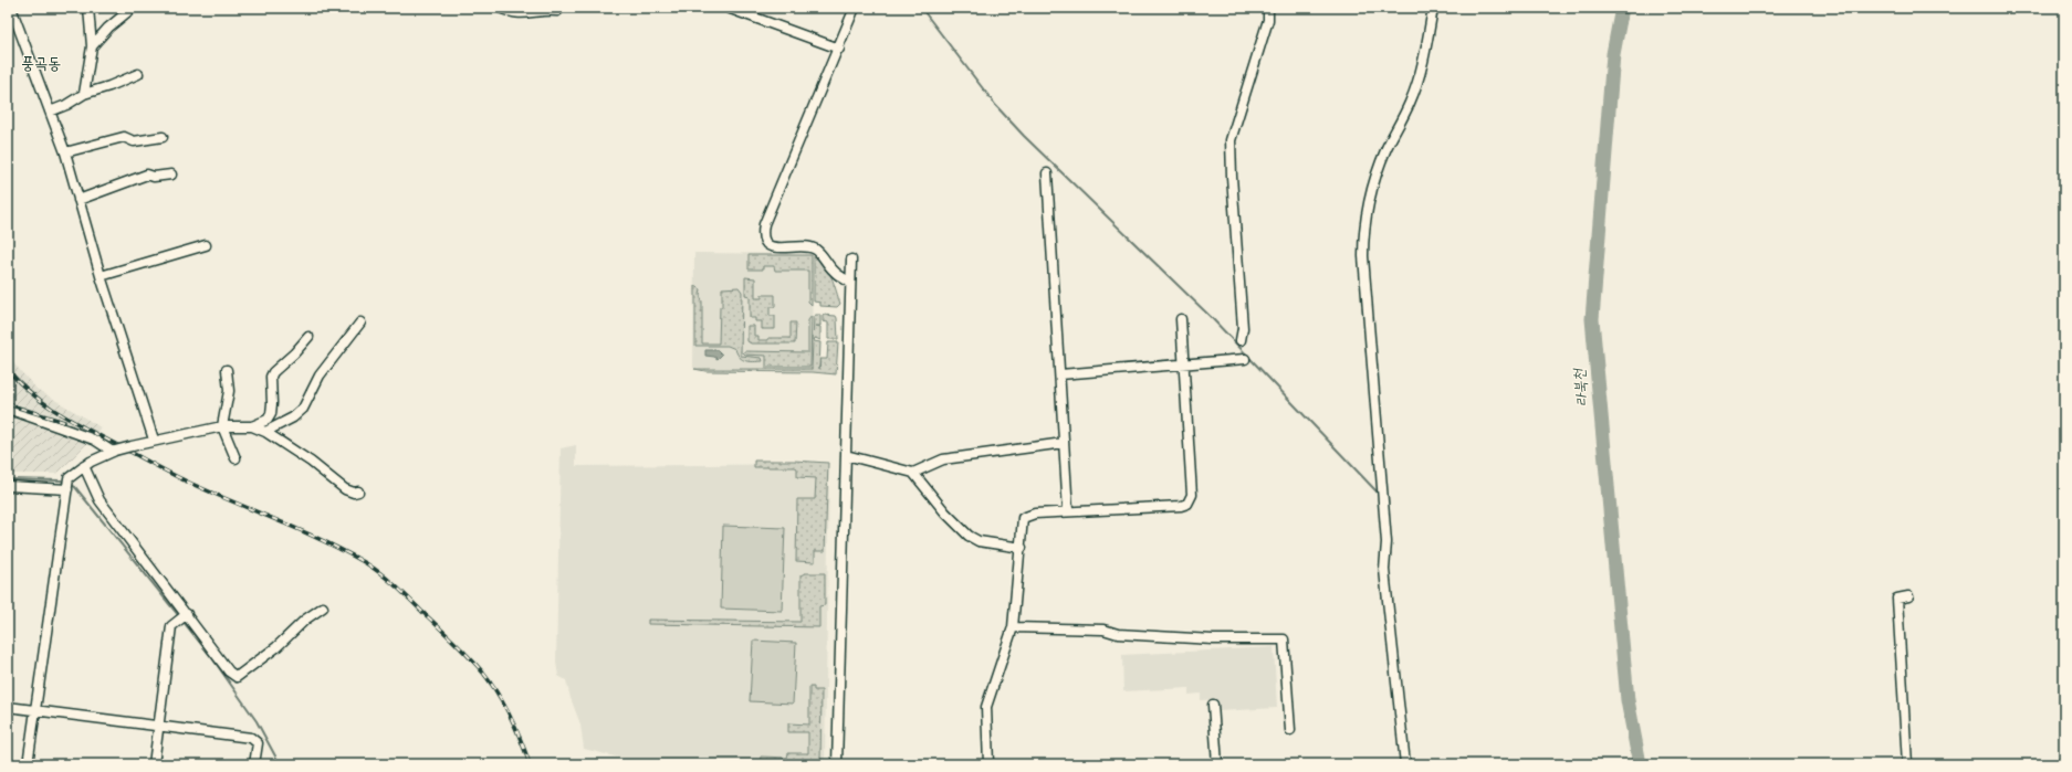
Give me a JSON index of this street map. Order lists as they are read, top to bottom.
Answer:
{
  "districts": ["풍곡동"],
  "water": ["라북천"]
}
